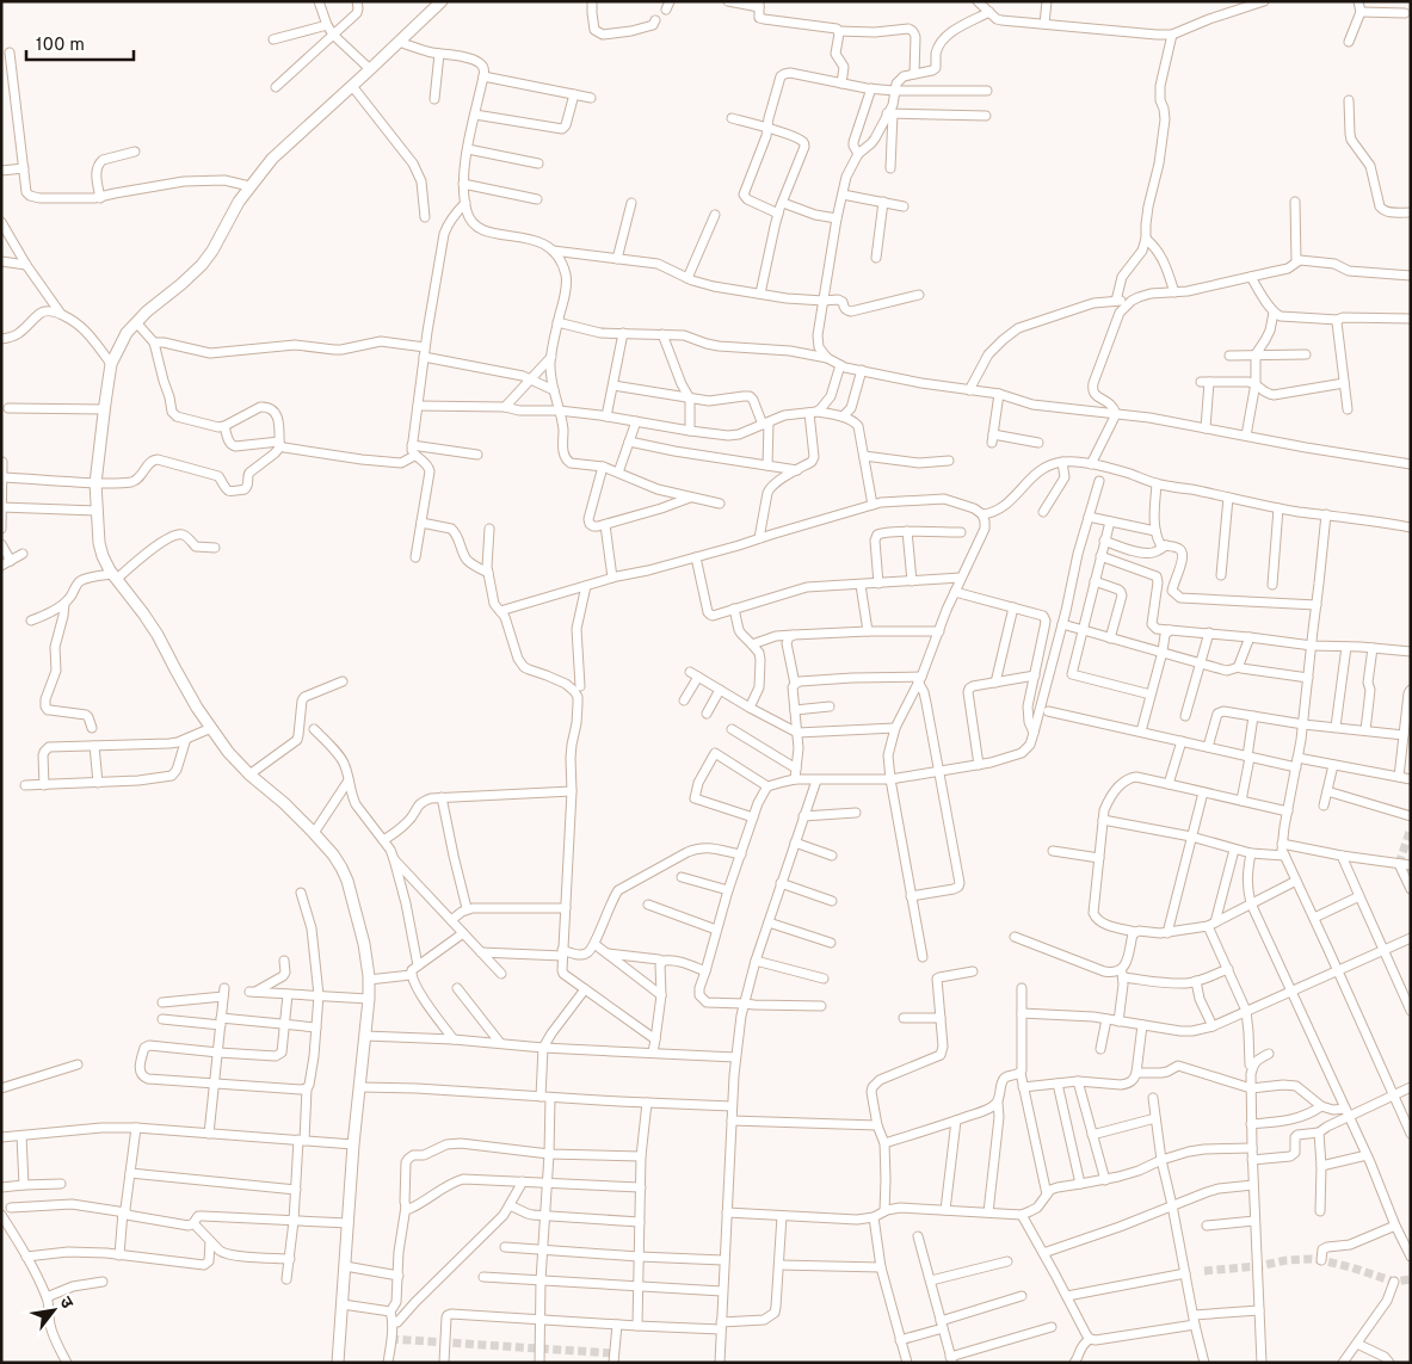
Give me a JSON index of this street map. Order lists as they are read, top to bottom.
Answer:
{
  "scale_bar": "100 m",
  "north": "top right"
}
